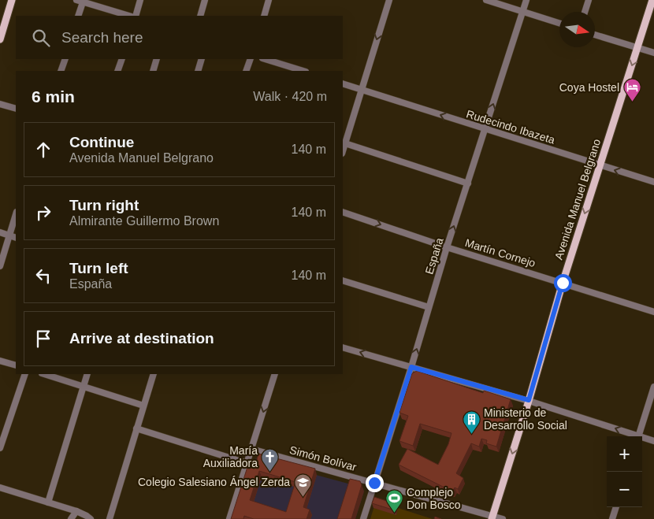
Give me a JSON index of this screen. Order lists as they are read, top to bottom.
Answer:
{
  "streets": {
    "main road": ["Avenida Manuel Belgrano"],
    "street": [
      "Rudecindo Ibazeta",
      "Martín Cornejo",
      "España",
      "Simón Bolívar"
    ]
  },
  "crossings": [
    ["Rudecindo Ibazeta", "Avenida Manuel Belgrano"],
    ["Rudecindo Ibazeta", "España"],
    ["Avenida Manuel Belgrano", "Martín Cornejo"],
    ["Avenida Manuel Belgrano", "Simón Bolívar"],
    ["Martín Cornejo", "España"],
    ["España", "Simón Bolívar"]
  ],
  "one_way": ["Rudecindo Ibazeta", "Avenida Manuel Belgrano", "España"],
  "places": {
    "hotel": ["Coya Hostel"],
    "building": ["Ministerio de Desarrollo Social"],
    "church": ["María Auxiliadora"],
    "school or university": ["Colegio Salesiano Ángel Zerda"],
    "sports": ["Complejo Don Bosco"]
  },
  "north": "right",
  "page": {
    "search": "Search here",
    "heading": ["6 min", "Walk · 420 m"],
    "list": [
      ["Continue", "Avenida Manuel Belgrano", "140 m"],
      ["Turn right", "Almirante Guillermo Brown", "140 m"],
      ["Turn left", "España", "140 m"],
      "Arrive at destination"
    ],
    "map_buttons": ["+", "−"]
  }
}
